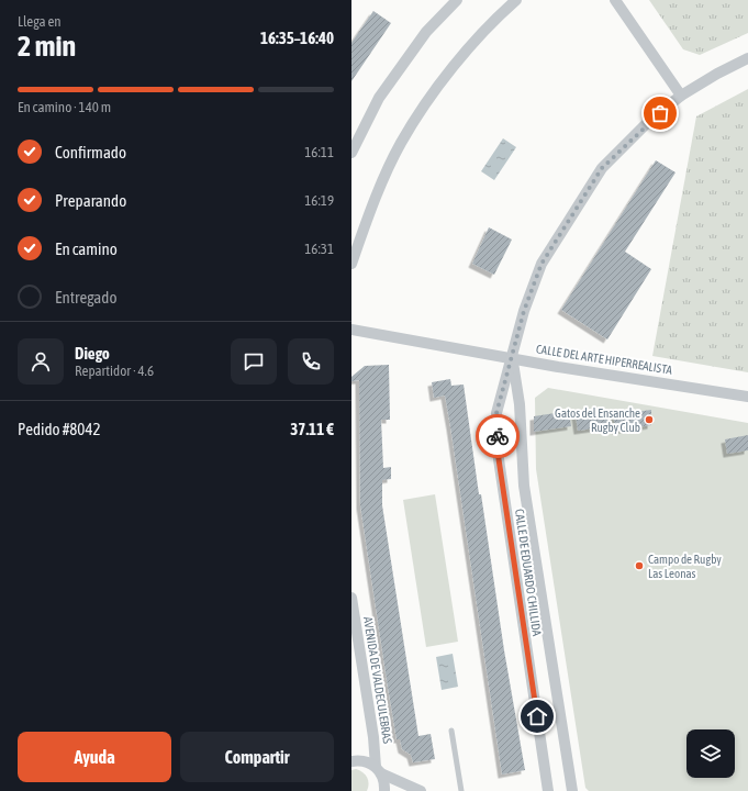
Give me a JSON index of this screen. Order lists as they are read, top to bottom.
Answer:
{
  "streets": {
    "street": ["CALLE DEL ARTE HIPERREALISTA", "CALLE DE EDUARDO CHILLIDA", "AVENIDA DE VALDECULEBRAS"]
  },
  "crossings": [
    ["CALLE DEL ARTE HIPERREALISTA", "CALLE DE EDUARDO CHILLIDA"]
  ],
  "places": ["Gatos del Ensanche Rugby Club", "Campo de Rugby Las Leonas"],
  "page": {
    "heading": ["2 min", "Llega en", "16:35–16:40"],
    "panel": [
      "Diego",
      "Repartidor · 4.6",
      "Pedido #8042",
      "37.11 €"
    ],
    "bar": "En camino · 140 m",
    "list": [
      ["Confirmado", "16:11"],
      ["Preparando", "16:19"],
      ["En camino", "16:31"],
      "Entregado"
    ],
    "buttons": ["Ayuda", "Compartir"]
  }
}
